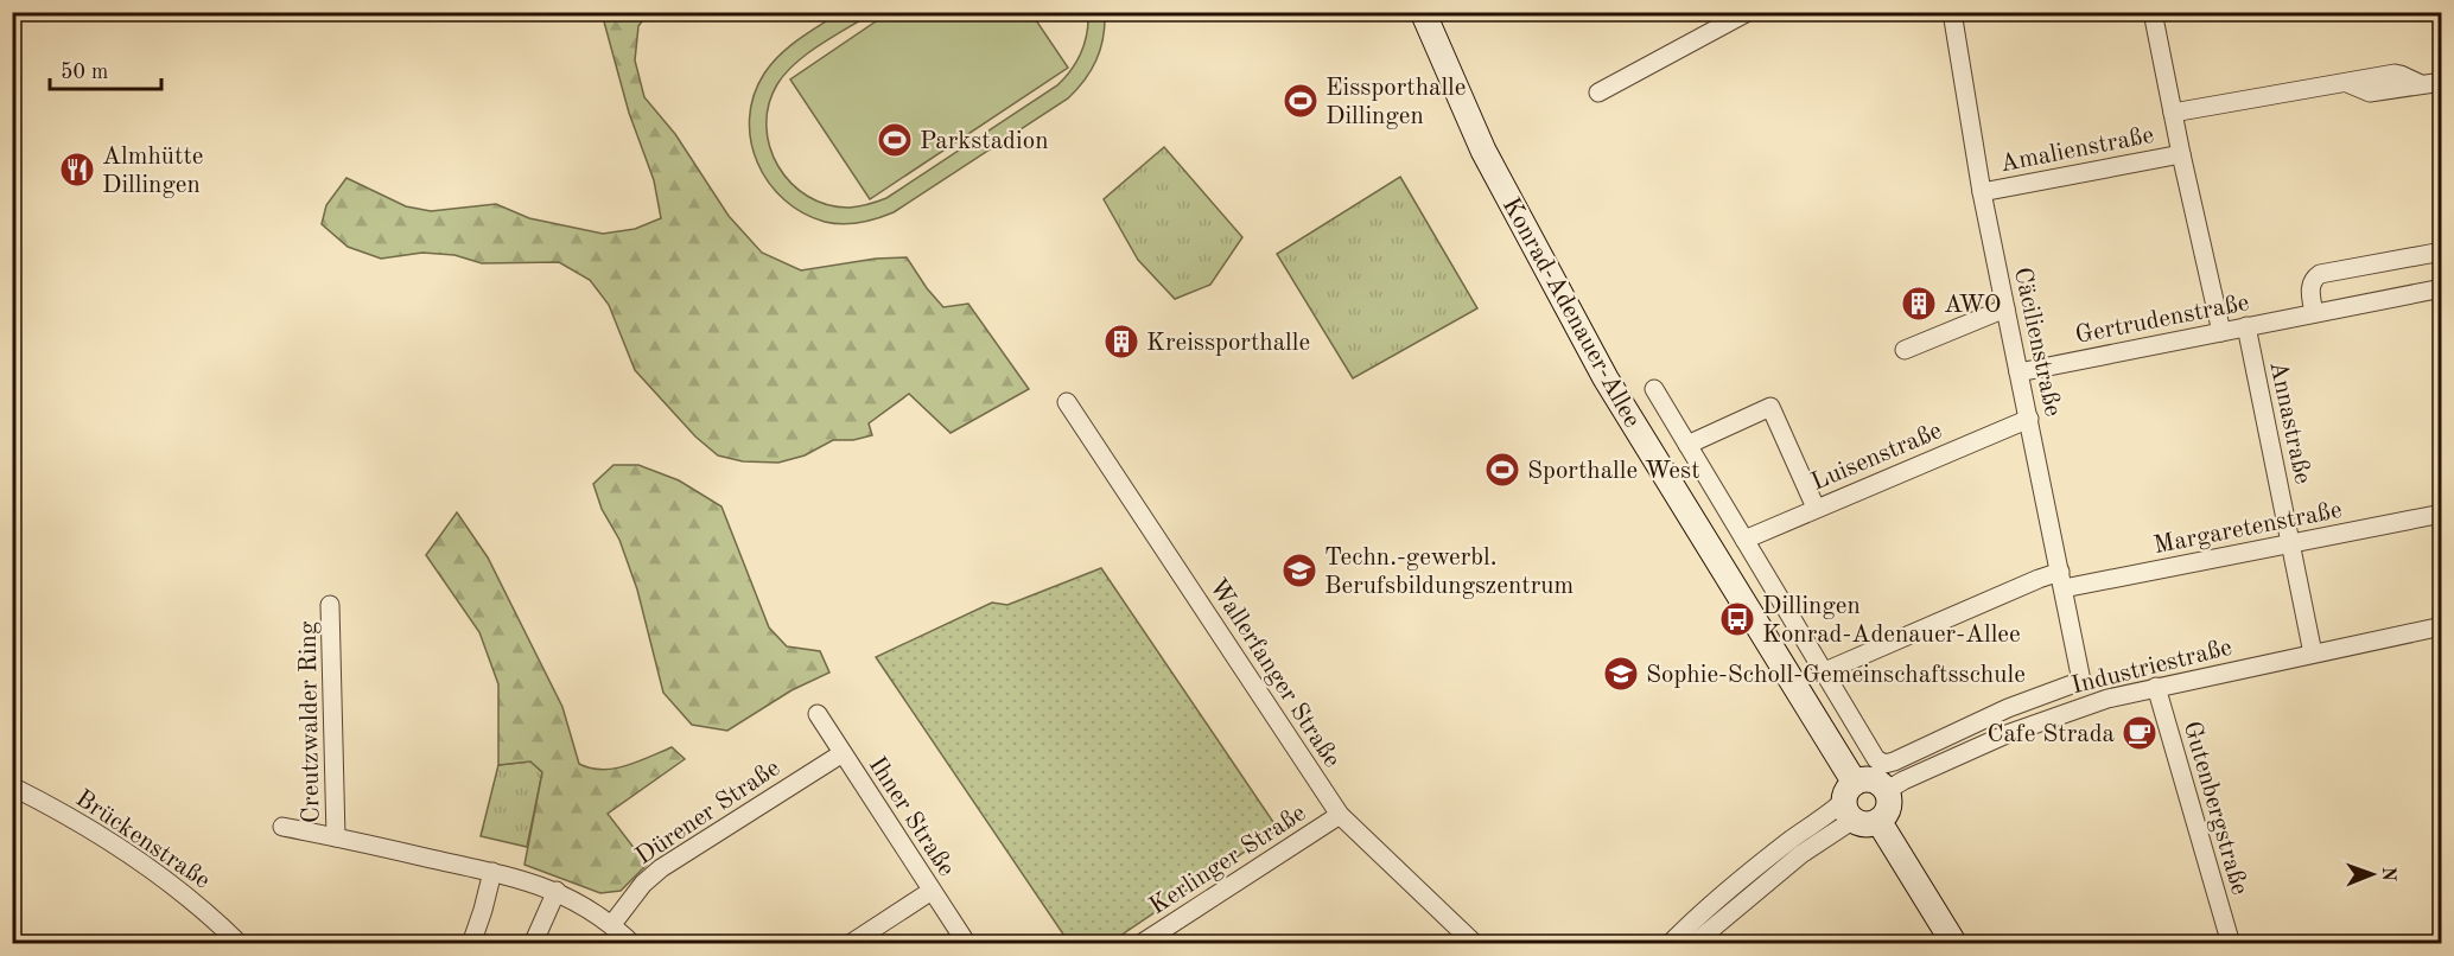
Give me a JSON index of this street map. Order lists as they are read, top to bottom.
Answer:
{
  "streets": {
    "street": [
      "Amalienstraße",
      "Konrad-Adenauer-Allee",
      "Gertrudenstraße",
      "Cäcilienstraße",
      "Annastraße",
      "Luisenstraße",
      "Margaretenstraße",
      "Industriestraße",
      "Wallerfanger Straße",
      "Creutzwalder Ring",
      "Gutenbergstraße",
      "Dürener Straße",
      "Ihner Straße",
      "Brückenstraße",
      "Kerlinger Straße"
    ]
  },
  "crossings": [
    ["Amalienstraße", "Cäcilienstraße"],
    ["Konrad-Adenauer-Allee", "Industriestraße"],
    ["Gertrudenstraße", "Cäcilienstraße"],
    ["Gertrudenstraße", "Annastraße"],
    ["Cäcilienstraße", "Luisenstraße"],
    ["Cäcilienstraße", "Margaretenstraße"],
    ["Annastraße", "Margaretenstraße"],
    ["Annastraße", "Industriestraße"],
    ["Industriestraße", "Gutenbergstraße"],
    ["Wallerfanger Straße", "Kerlinger Straße"],
    ["Creutzwalder Ring", "Dürener Straße"],
    ["Dürener Straße", "Ihner Straße"]
  ],
  "places": {
    "sports": ["Eissporthalle Dillingen", "Parkstadion", "Sporthalle West"],
    "restaurant": ["Almhütte Dillingen"],
    "building": ["AWO", "Kreissporthalle"],
    "school or university": ["Techn.-gewerbl. Berufsbildungszentrum", "Sophie-Scholl-Gemeinschaftsschule"],
    "bus stop": ["Dillingen Konrad-Adenauer-Allee"],
    "cafe": ["Cafe Strada"]
  },
  "scale_bar": "50 m",
  "north": "right"
}
